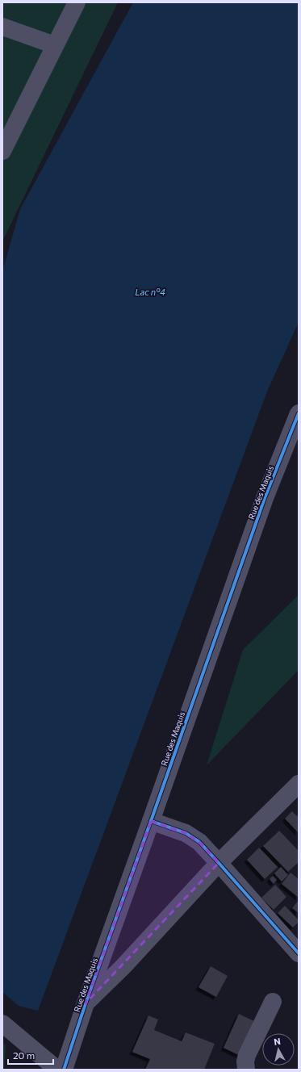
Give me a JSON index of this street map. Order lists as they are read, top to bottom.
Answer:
{
  "streets": {
    "street": ["Rue des Maquis"]
  },
  "water": ["Lac n°4"],
  "scale_bar": "20 m",
  "north": "top"
}
